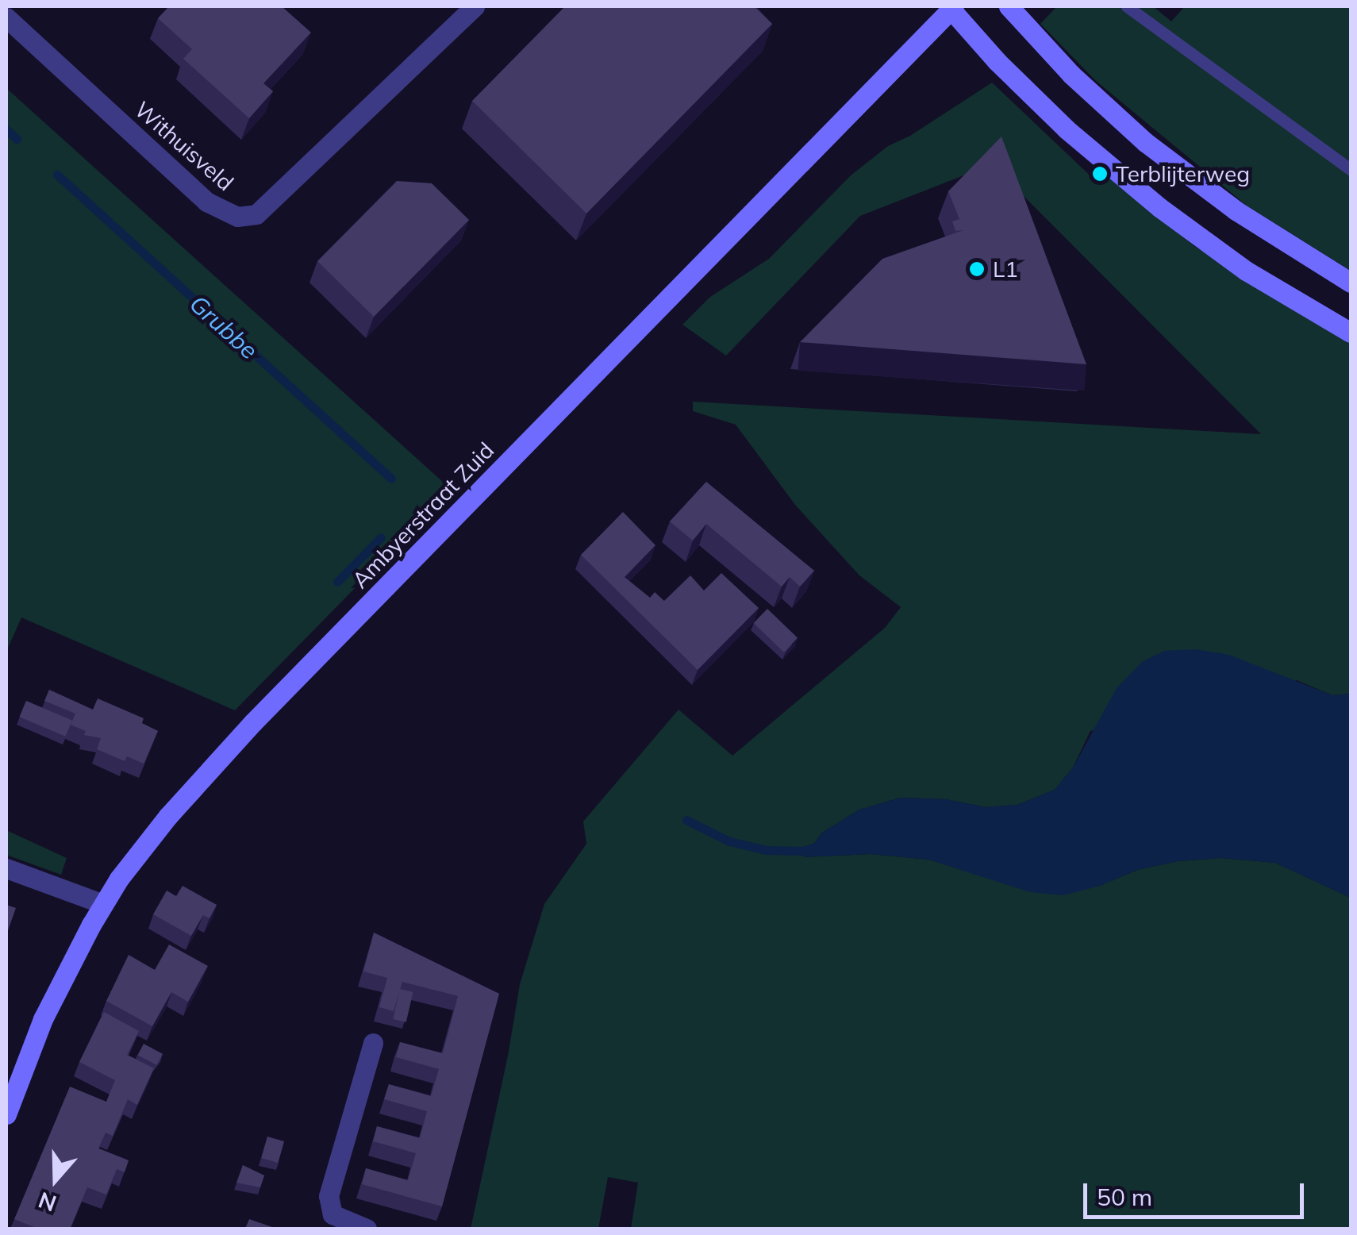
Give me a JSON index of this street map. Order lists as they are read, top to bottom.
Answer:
{
  "streets": {
    "street": ["Withuisveld", "Ambyerstraat Zuid"]
  },
  "water": ["Grubbe"],
  "places": ["Terblijterweg", "L1"],
  "scale_bar": "50 m",
  "north": "bottom"
}
